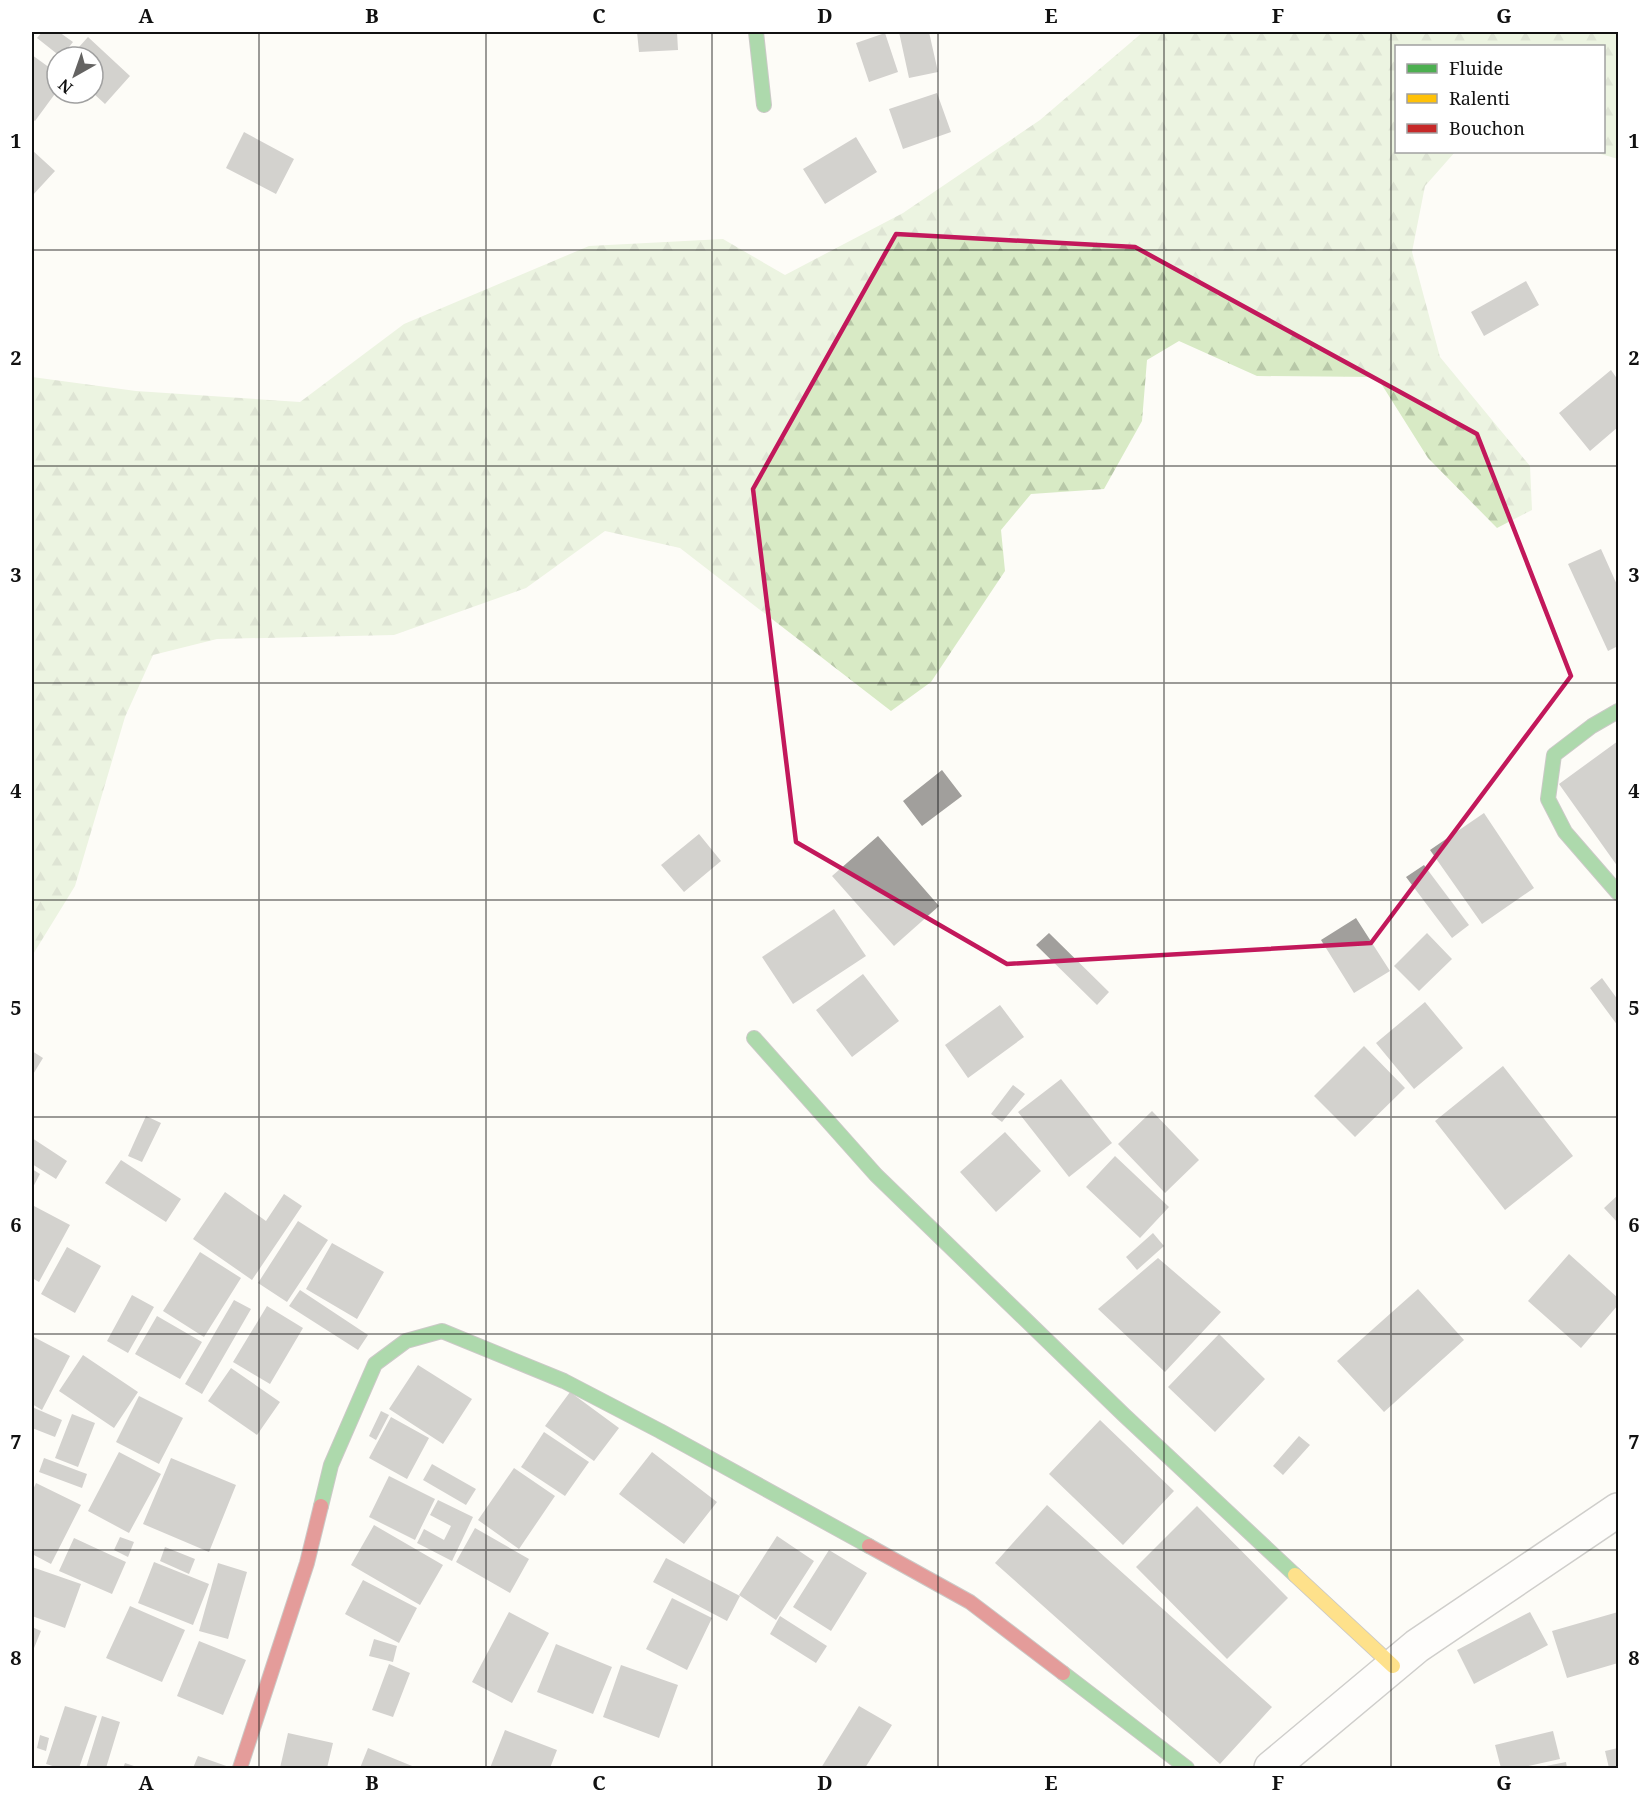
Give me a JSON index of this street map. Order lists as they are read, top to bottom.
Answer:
{
  "legend": ["Fluide", "Ralenti", "Bouchon"],
  "north": "bottom left",
  "grid": {
    "columns": [
      "A",
      "B",
      "C",
      "D",
      "E",
      "F",
      "G"
    ],
    "rows": [
      "1",
      "2",
      "3",
      "4",
      "5",
      "6",
      "7",
      "8"
    ]
  }
}
